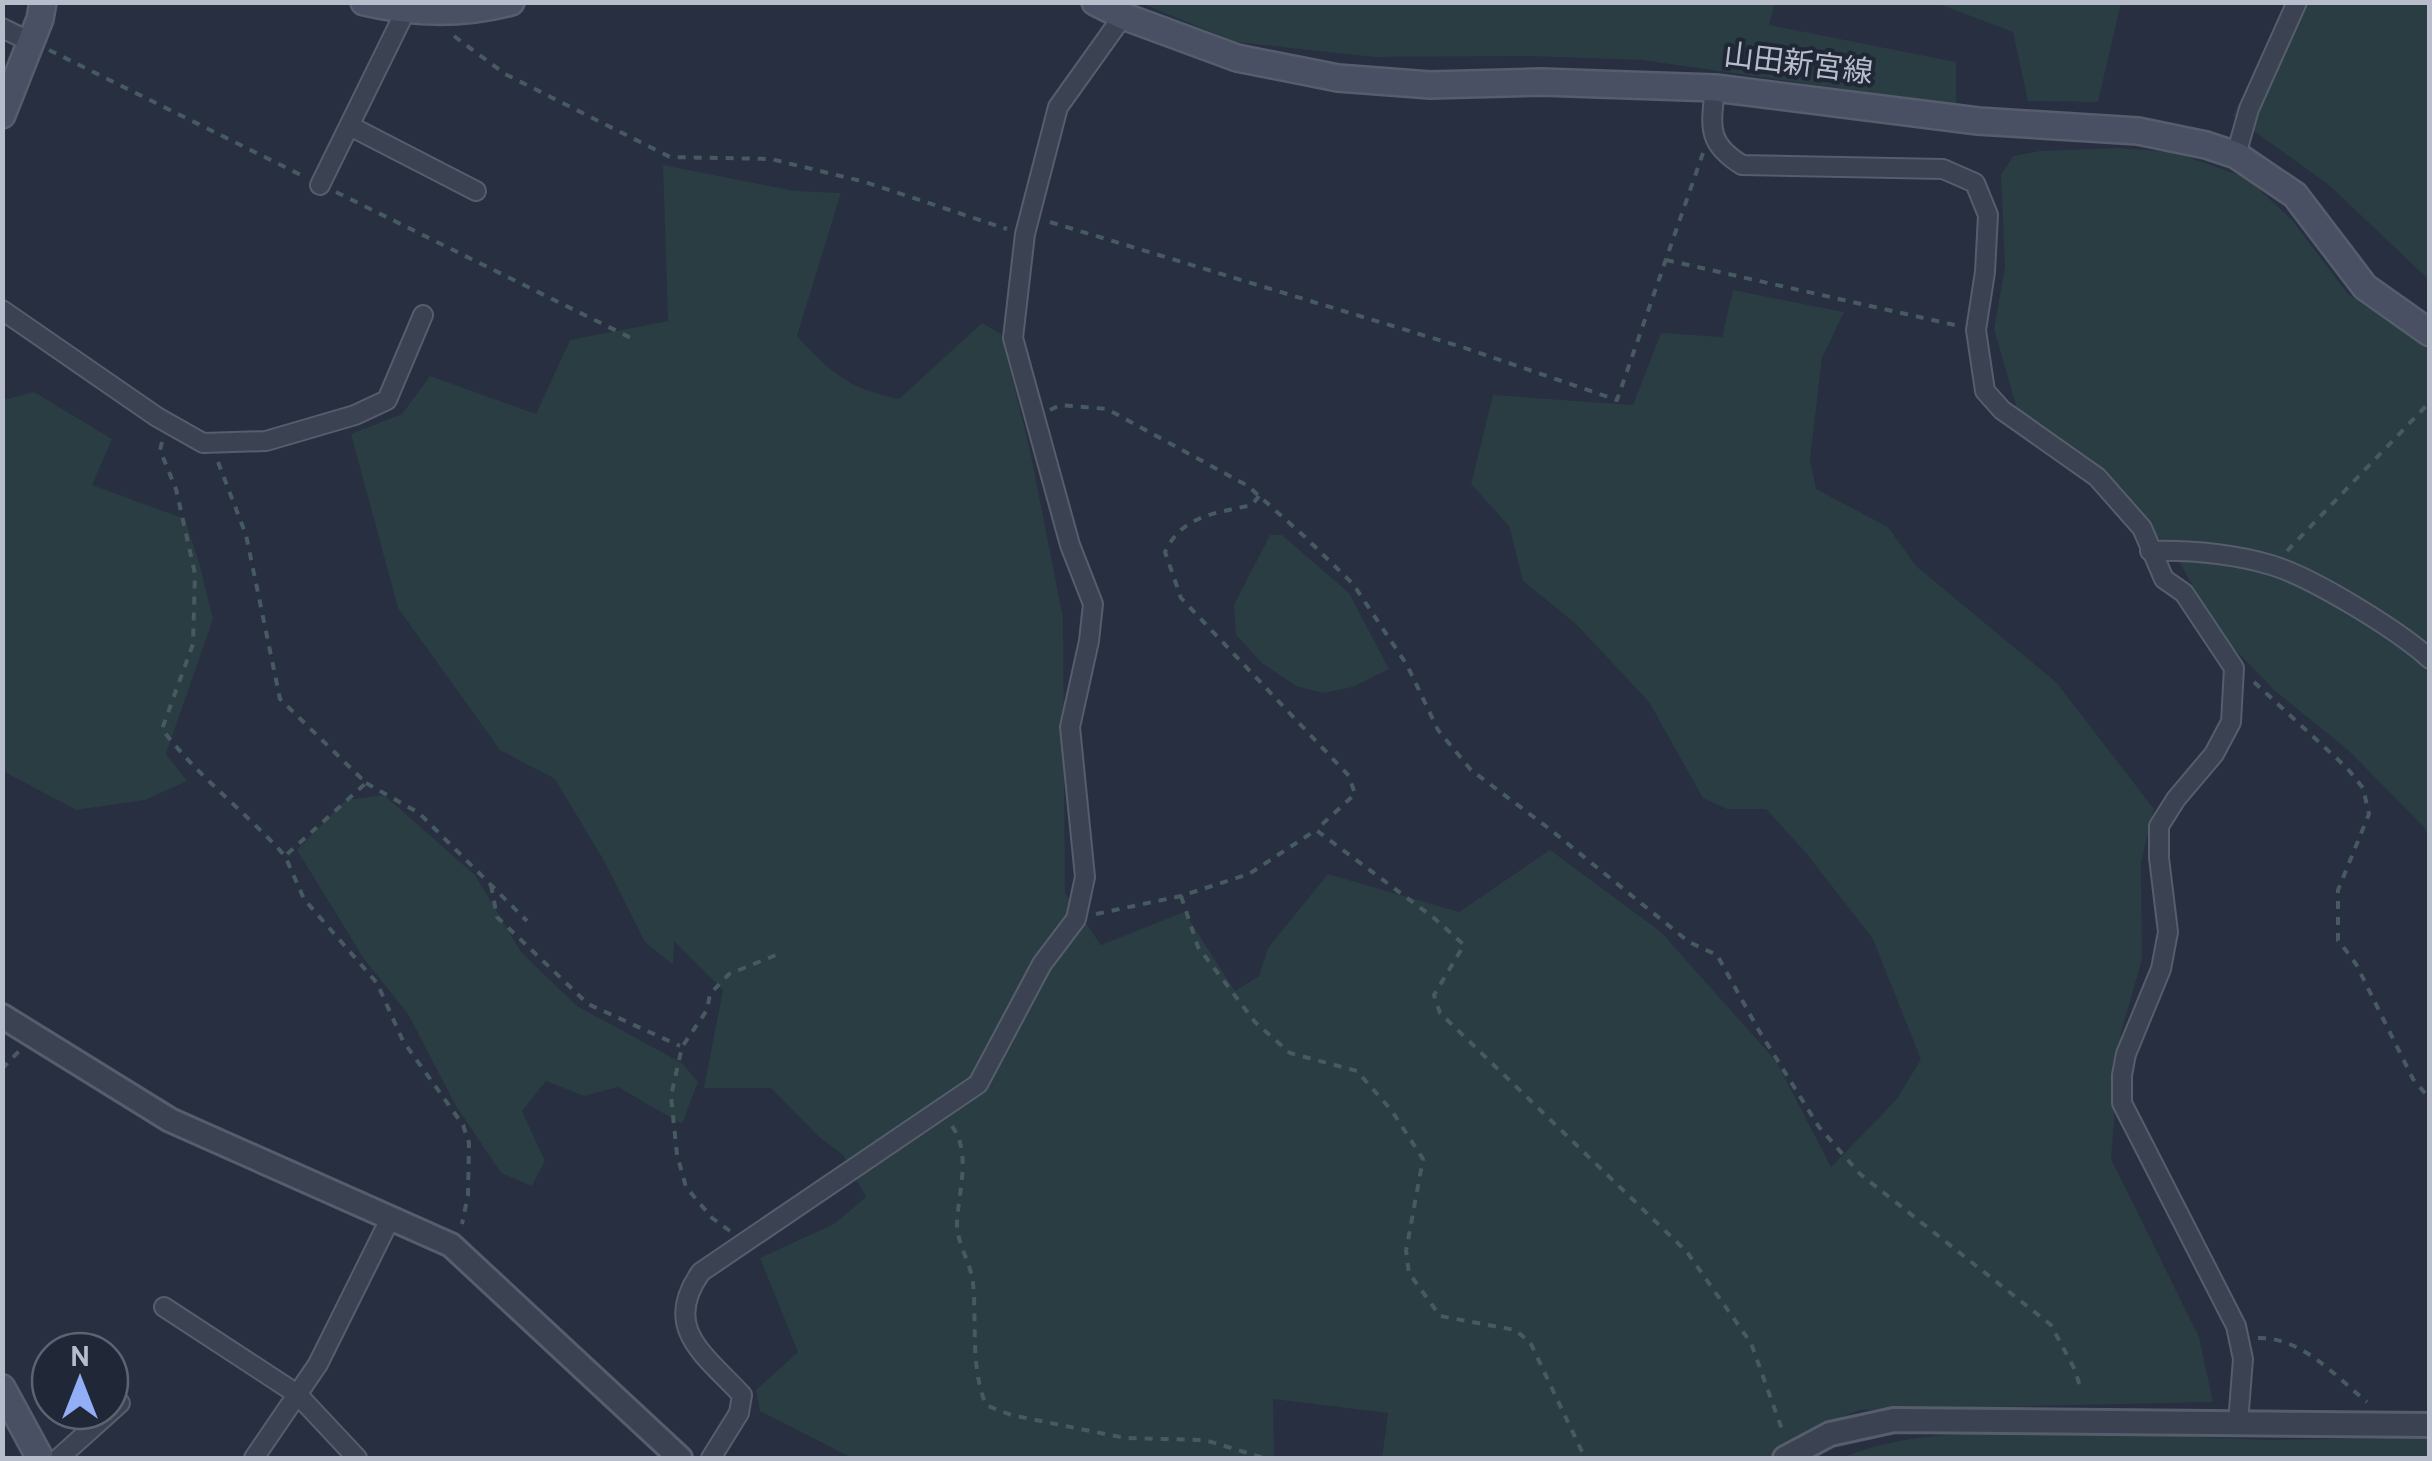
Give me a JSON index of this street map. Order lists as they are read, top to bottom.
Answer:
{
  "streets": {
    "main road": ["山田新宮線"]
  },
  "north": "top"
}
